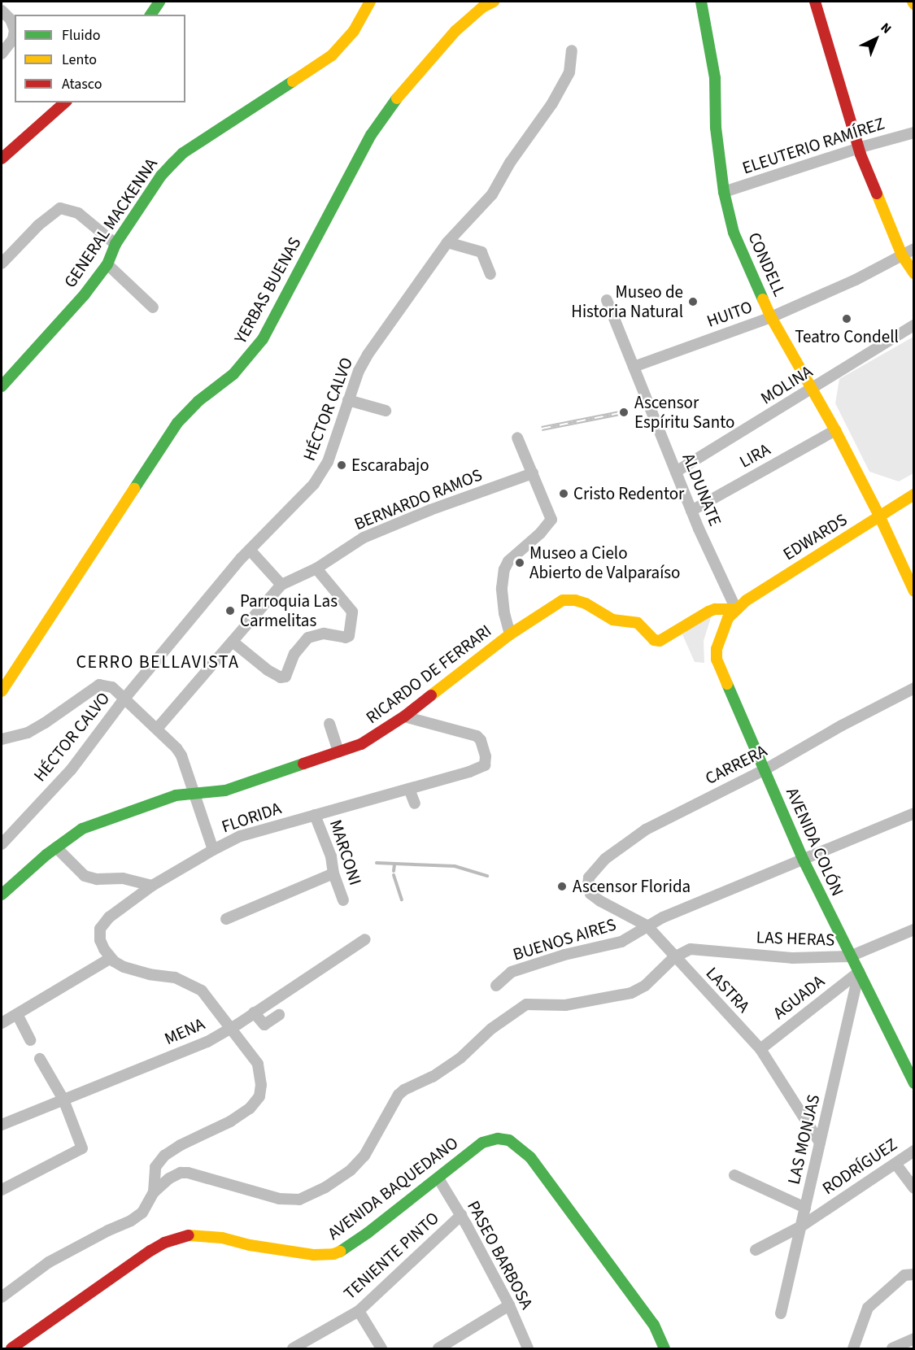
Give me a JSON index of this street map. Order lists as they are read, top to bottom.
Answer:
{
  "streets": {
    "street": [
      "ELEUTERIO RAMÍREZ",
      "GENERAL MACKENNA",
      "CONDELL",
      "YERBAS BUENAS",
      "HUITO",
      "MOLINA",
      "HÉCTOR CALVO",
      "LIRA",
      "ALDUNATE",
      "BERNARDO RAMOS",
      "EDWARDS",
      "RICARDO DE FERRARI",
      "CARRERA",
      "FLORIDA",
      "AVENIDA COLÓN",
      "MARCONI",
      "LAS HERAS",
      "BUENOS AIRES",
      "LASTRA",
      "AGUADA",
      "MENA",
      "LAS MONJAS",
      "RODRÍGUEZ",
      "AVENIDA BAQUEDANO",
      "PASEO BARBOSA",
      "TENIENTE PINTO"
    ]
  },
  "crossings": [
    ["ELEUTERIO RAMÍREZ", "CONDELL"],
    ["CONDELL", "HUITO"],
    ["CONDELL", "MOLINA"],
    ["CONDELL", "LIRA"],
    ["CONDELL", "EDWARDS"],
    ["HUITO", "ALDUNATE"],
    ["MOLINA", "ALDUNATE"],
    ["LIRA", "ALDUNATE"],
    ["ALDUNATE", "EDWARDS"],
    ["ALDUNATE", "RICARDO DE FERRARI"],
    ["ALDUNATE", "AVENIDA COLÓN"],
    ["EDWARDS", "RICARDO DE FERRARI"],
    ["EDWARDS", "AVENIDA COLÓN"],
    ["RICARDO DE FERRARI", "FLORIDA"],
    ["RICARDO DE FERRARI", "AVENIDA COLÓN"],
    ["CARRERA", "AVENIDA COLÓN"],
    ["CARRERA", "LASTRA"],
    ["FLORIDA", "MARCONI"],
    ["AVENIDA COLÓN", "LAS HERAS"],
    ["AVENIDA COLÓN", "BUENOS AIRES"],
    ["AVENIDA COLÓN", "AGUADA"],
    ["AVENIDA COLÓN", "LAS MONJAS"],
    ["LAS HERAS", "LASTRA"],
    ["BUENOS AIRES", "LASTRA"],
    ["LASTRA", "AGUADA"],
    ["LASTRA", "LAS MONJAS"],
    ["AGUADA", "LAS MONJAS"],
    ["LAS MONJAS", "RODRÍGUEZ"],
    ["AVENIDA BAQUEDANO", "PASEO BARBOSA"],
    ["PASEO BARBOSA", "TENIENTE PINTO"]
  ],
  "districts": ["CERRO BELLAVISTA"],
  "places": [
    "Museo de Historia Natural",
    "Teatro Condell",
    "Ascensor Espíritu Santo",
    "Escarabajo",
    "Cristo Redentor",
    "Museo a Cielo Abierto de Valparaíso",
    "Parroquia Las Carmelitas",
    "Ascensor Florida"
  ],
  "legend": ["Fluido", "Lento", "Atasco"],
  "north": "top right"
}
